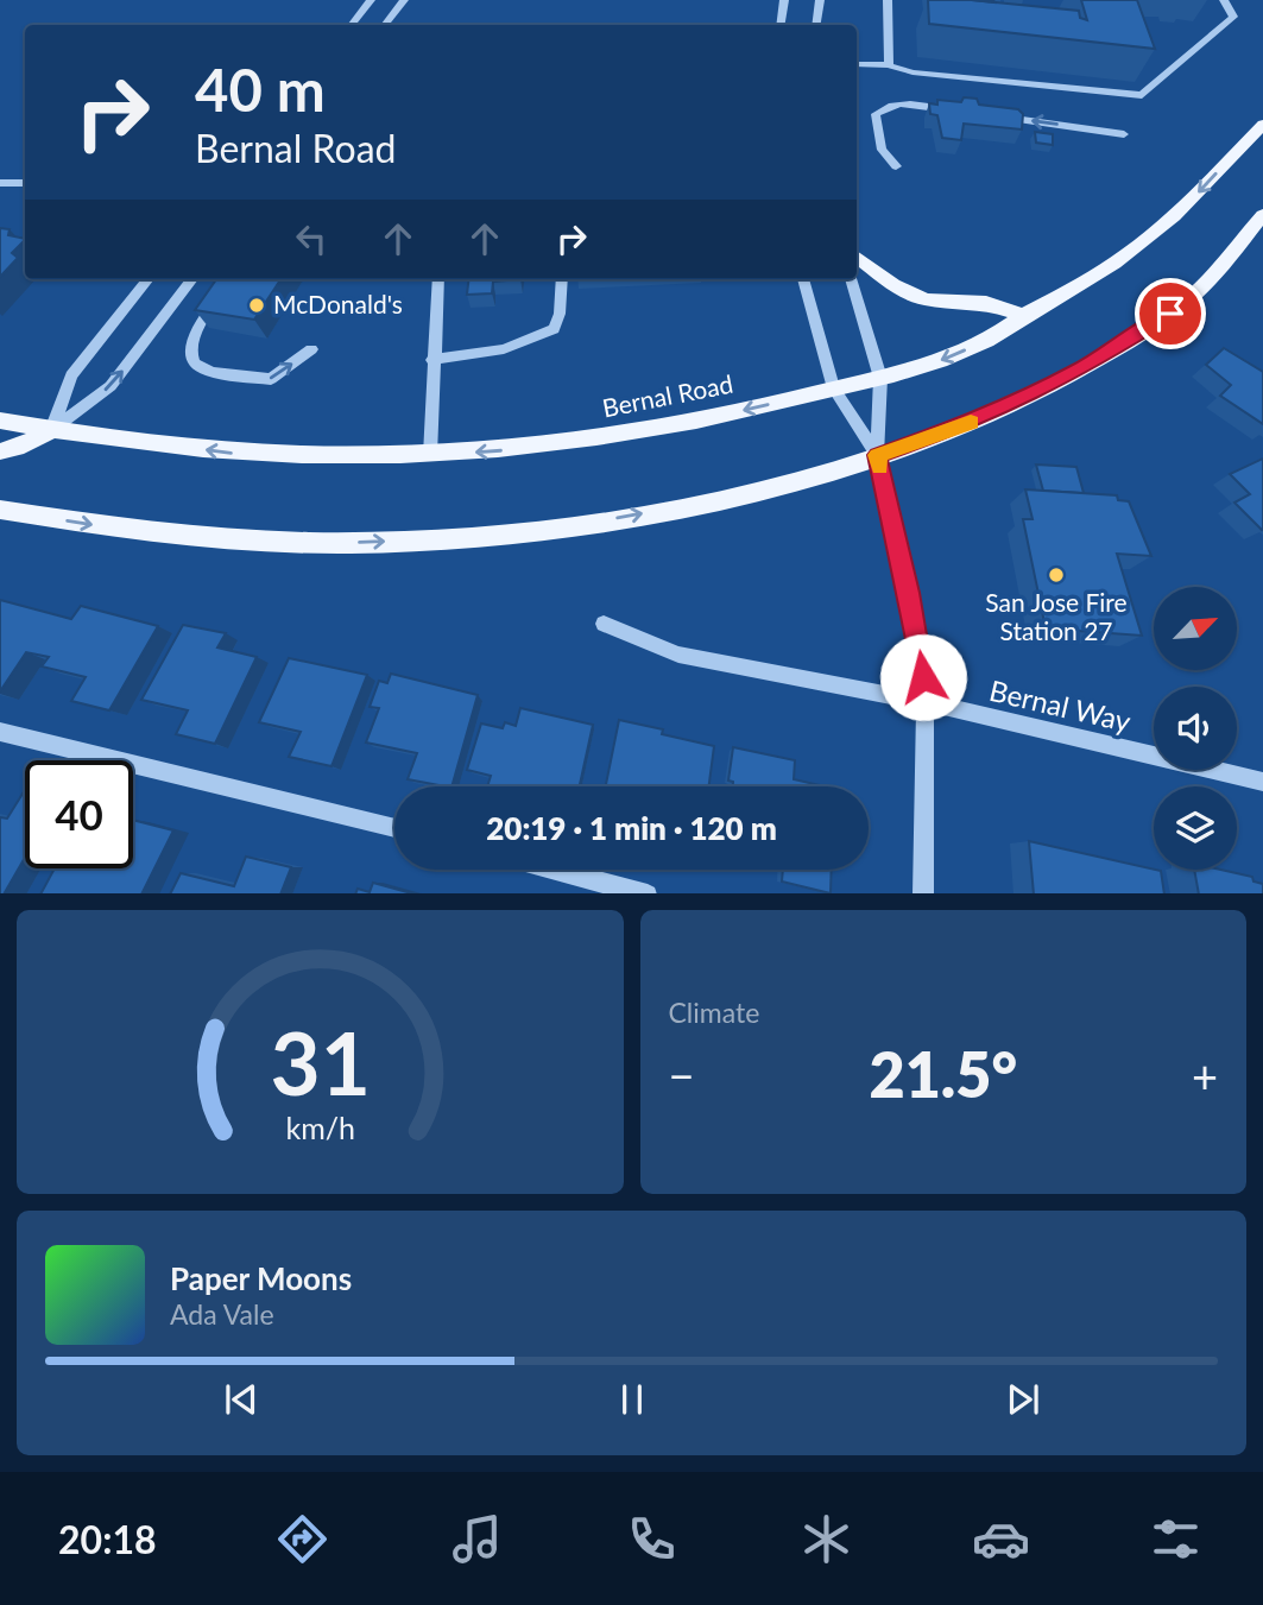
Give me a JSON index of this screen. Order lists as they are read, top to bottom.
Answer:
{
  "streets": {
    "main road": ["Bernal Road"],
    "street": ["Bernal Way"]
  },
  "places": ["McDonald's", "San Jose Fire Station 27"],
  "north": "top right",
  "page": {
    "turn": ["40 m", "Bernal Road"],
    "limit": "40",
    "trip": "20:19 · 1 min · 120 m",
    "tile": "Climate",
    "heat": ["−", "21.5°", "+"],
    "song": ["Paper Moons", "Ada Vale"],
    "tabs": "20:18",
    "gauge": ["31", "km/h"]
  }
}
